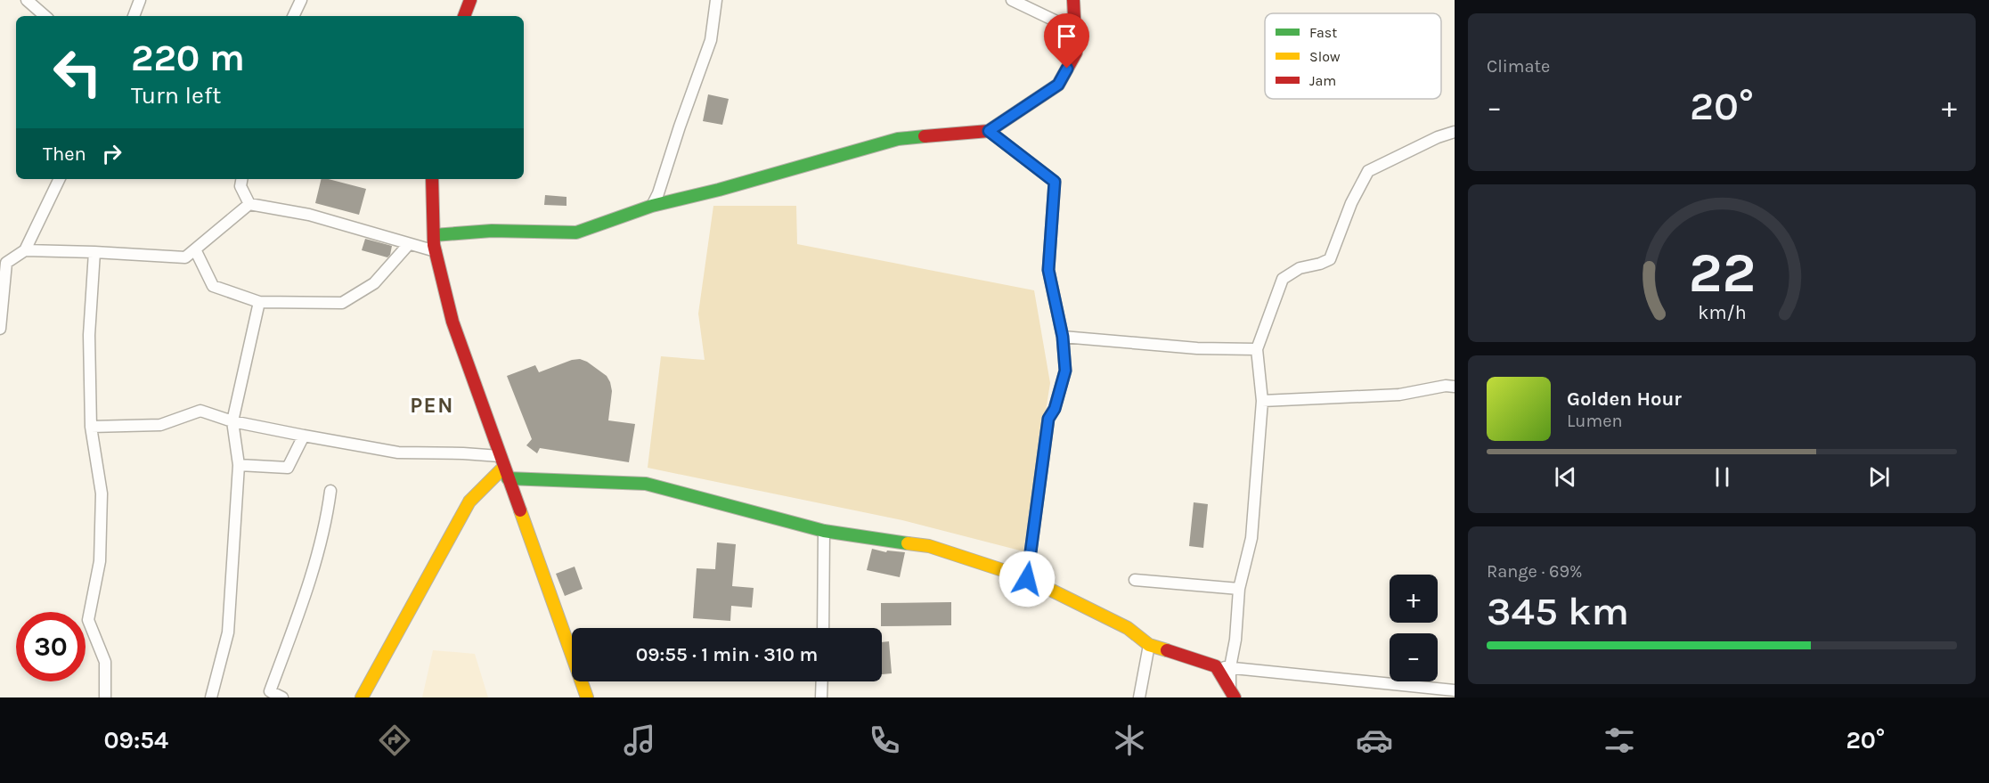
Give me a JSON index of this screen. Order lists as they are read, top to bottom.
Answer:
{
  "districts": ["PEN"],
  "legend": ["Fast", "Slow", "Jam"],
  "page": {
    "tile": [
      "Climate",
      ["Range · 69%", "345 km"]
    ],
    "turn": ["220 m", "Turn left"],
    "heat": ["−", "20°", "+"],
    "then": "Then",
    "song": ["Golden Hour", "Lumen"],
    "map_buttons": ["+", "−"],
    "limit": "30",
    "trip": "09:55 · 1 min · 310 m",
    "tabs": ["09:54", "20°"],
    "gauge": ["22", "km/h"]
  }
}
